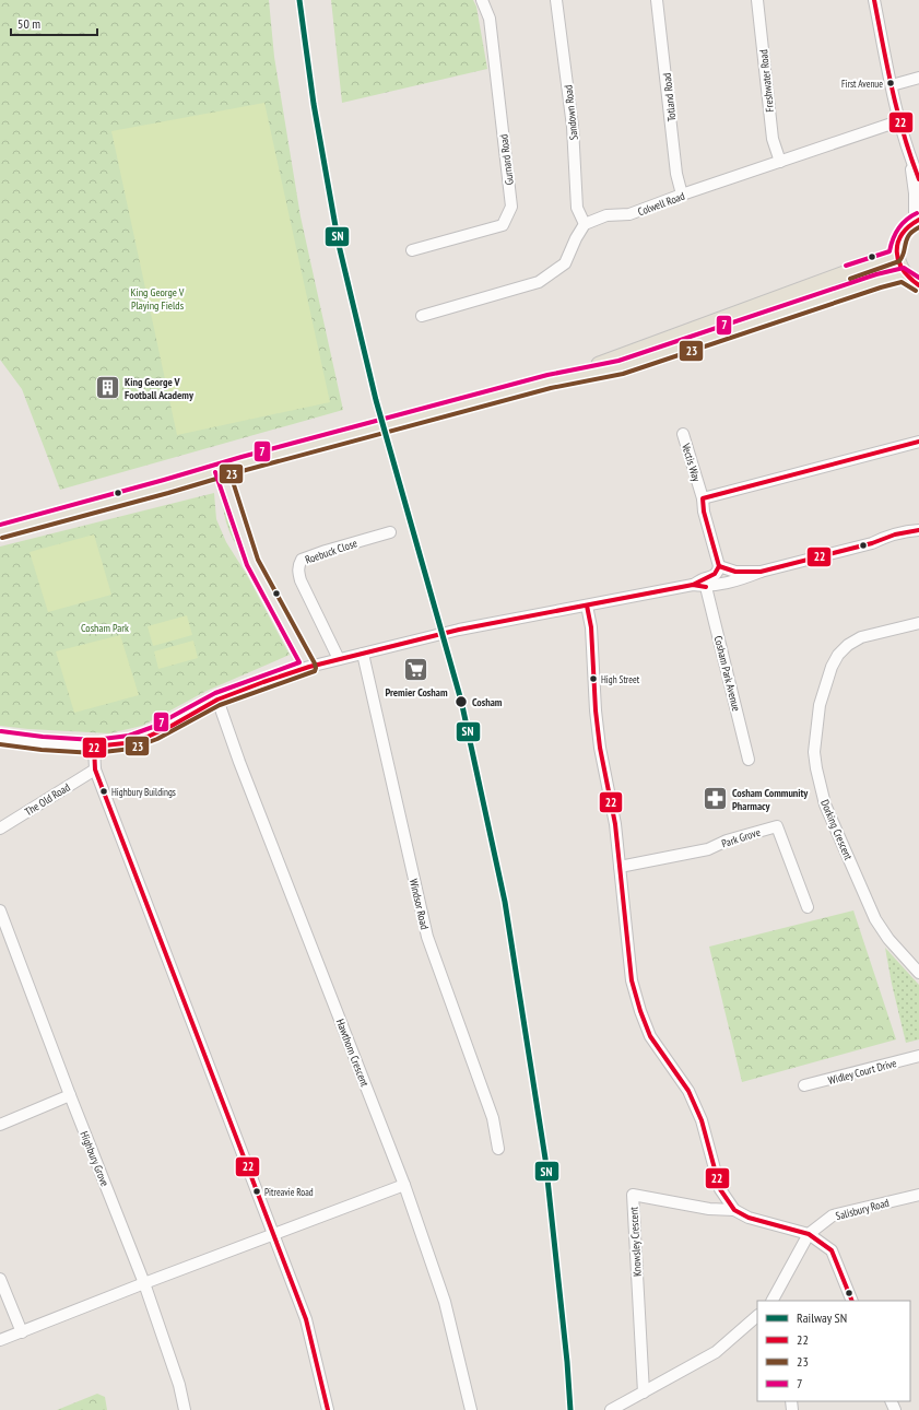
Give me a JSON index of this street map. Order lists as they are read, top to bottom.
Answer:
{
  "streets": {
    "street": [
      "Freshwater Road",
      "Totland Road",
      "Sandown Road",
      "Gurnard Road",
      "Colwell Road",
      "Vectis Way",
      "Roebuck Close",
      "Cosham Park Avenue",
      "The Old Road",
      "Dorking Crescent",
      "Park Grove",
      "Windsor Road",
      "Hawthorn Crescent",
      "Widley Court Drive",
      "Highbury Grove",
      "Salisbury Road",
      "Knowsley Crescent"
    ]
  },
  "crossings": [
    ["Freshwater Road", "Colwell Road"],
    ["Totland Road", "Colwell Road"],
    ["Sandown Road", "Colwell Road"]
  ],
  "parks": ["King George V Playing Fields", "Cosham Park"],
  "places": {
    "other": [
      "First Avenue",
      "High Street",
      "Cosham",
      "Highbury Buildings",
      "Pitreavie Road"
    ],
    "building": ["King George V Football Academy"],
    "supermarket": ["Premier Cosham"],
    "pharmacy": ["Cosham Community Pharmacy"]
  },
  "lines": [
    "rail line SN",
    "transit line 22",
    "transit line 7",
    "transit line 23"
  ],
  "legend": [
    "Railway SN",
    "22",
    "23",
    "7"
  ],
  "scale_bar": "50 m"
}
